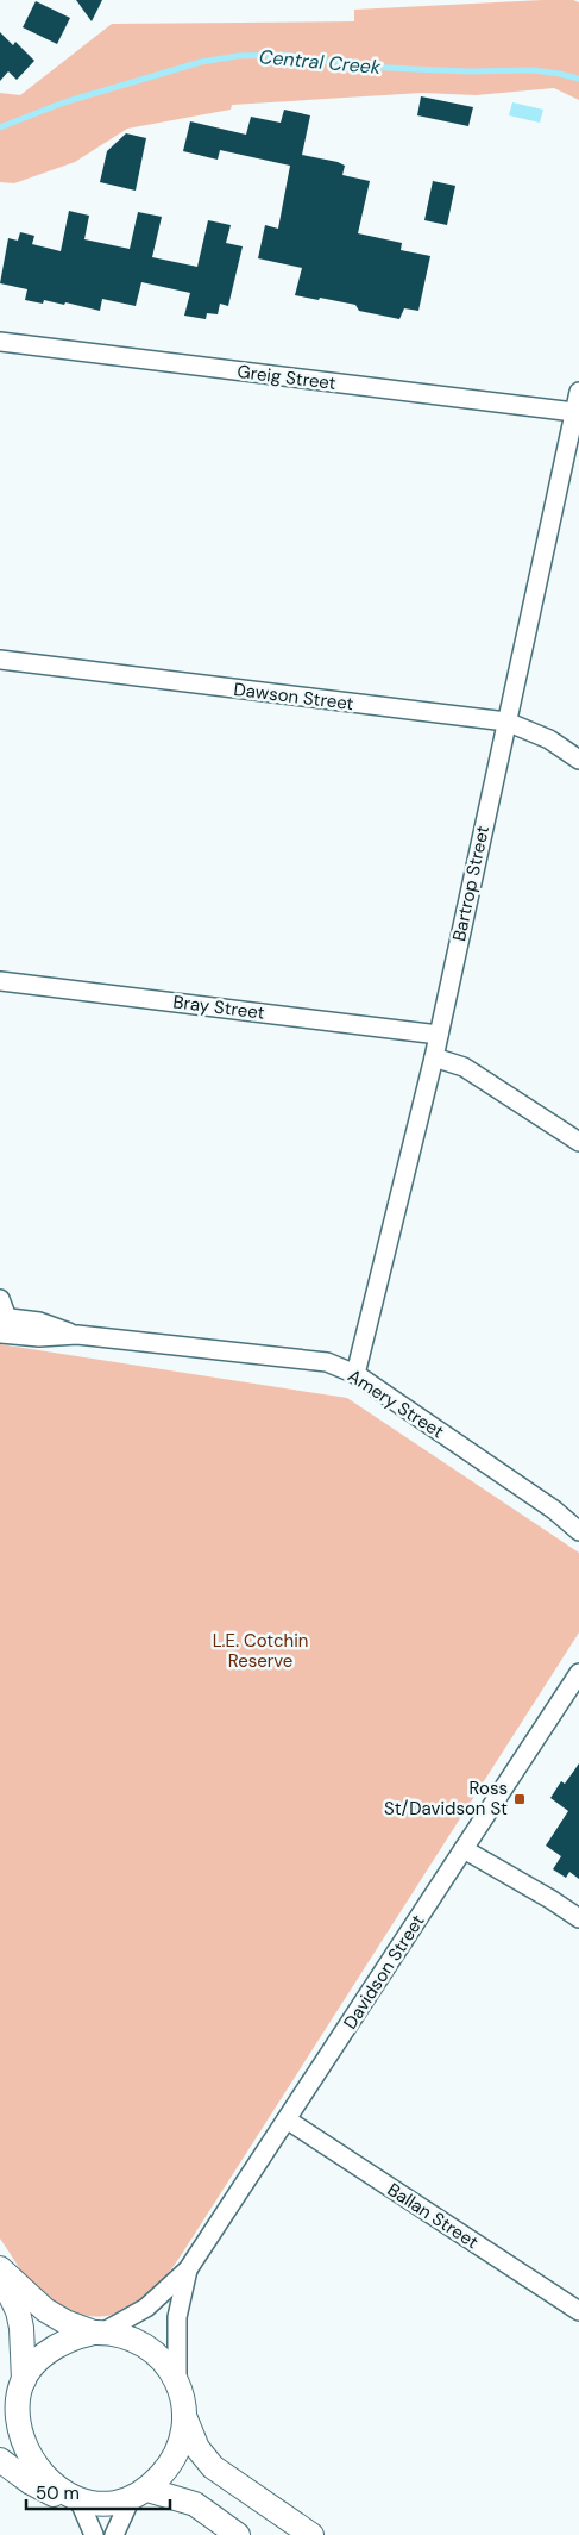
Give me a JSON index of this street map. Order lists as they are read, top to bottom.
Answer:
{
  "streets": {
    "street": [
      "Greig Street",
      "Dawson Street",
      "Bartrop Street",
      "Bray Street",
      "Amery Street",
      "Davidson Street",
      "Ballan Street"
    ]
  },
  "crossings": [
    ["Greig Street", "Bartrop Street"],
    ["Dawson Street", "Bartrop Street"],
    ["Bartrop Street", "Bray Street"],
    ["Bartrop Street", "Amery Street"],
    ["Davidson Street", "Ballan Street"]
  ],
  "water": ["Central Creek"],
  "parks": ["L.E. Cotchin Reserve"],
  "places": {
    "transit": ["Ross St/Davidson St"]
  },
  "scale_bar": "50 m"
}
